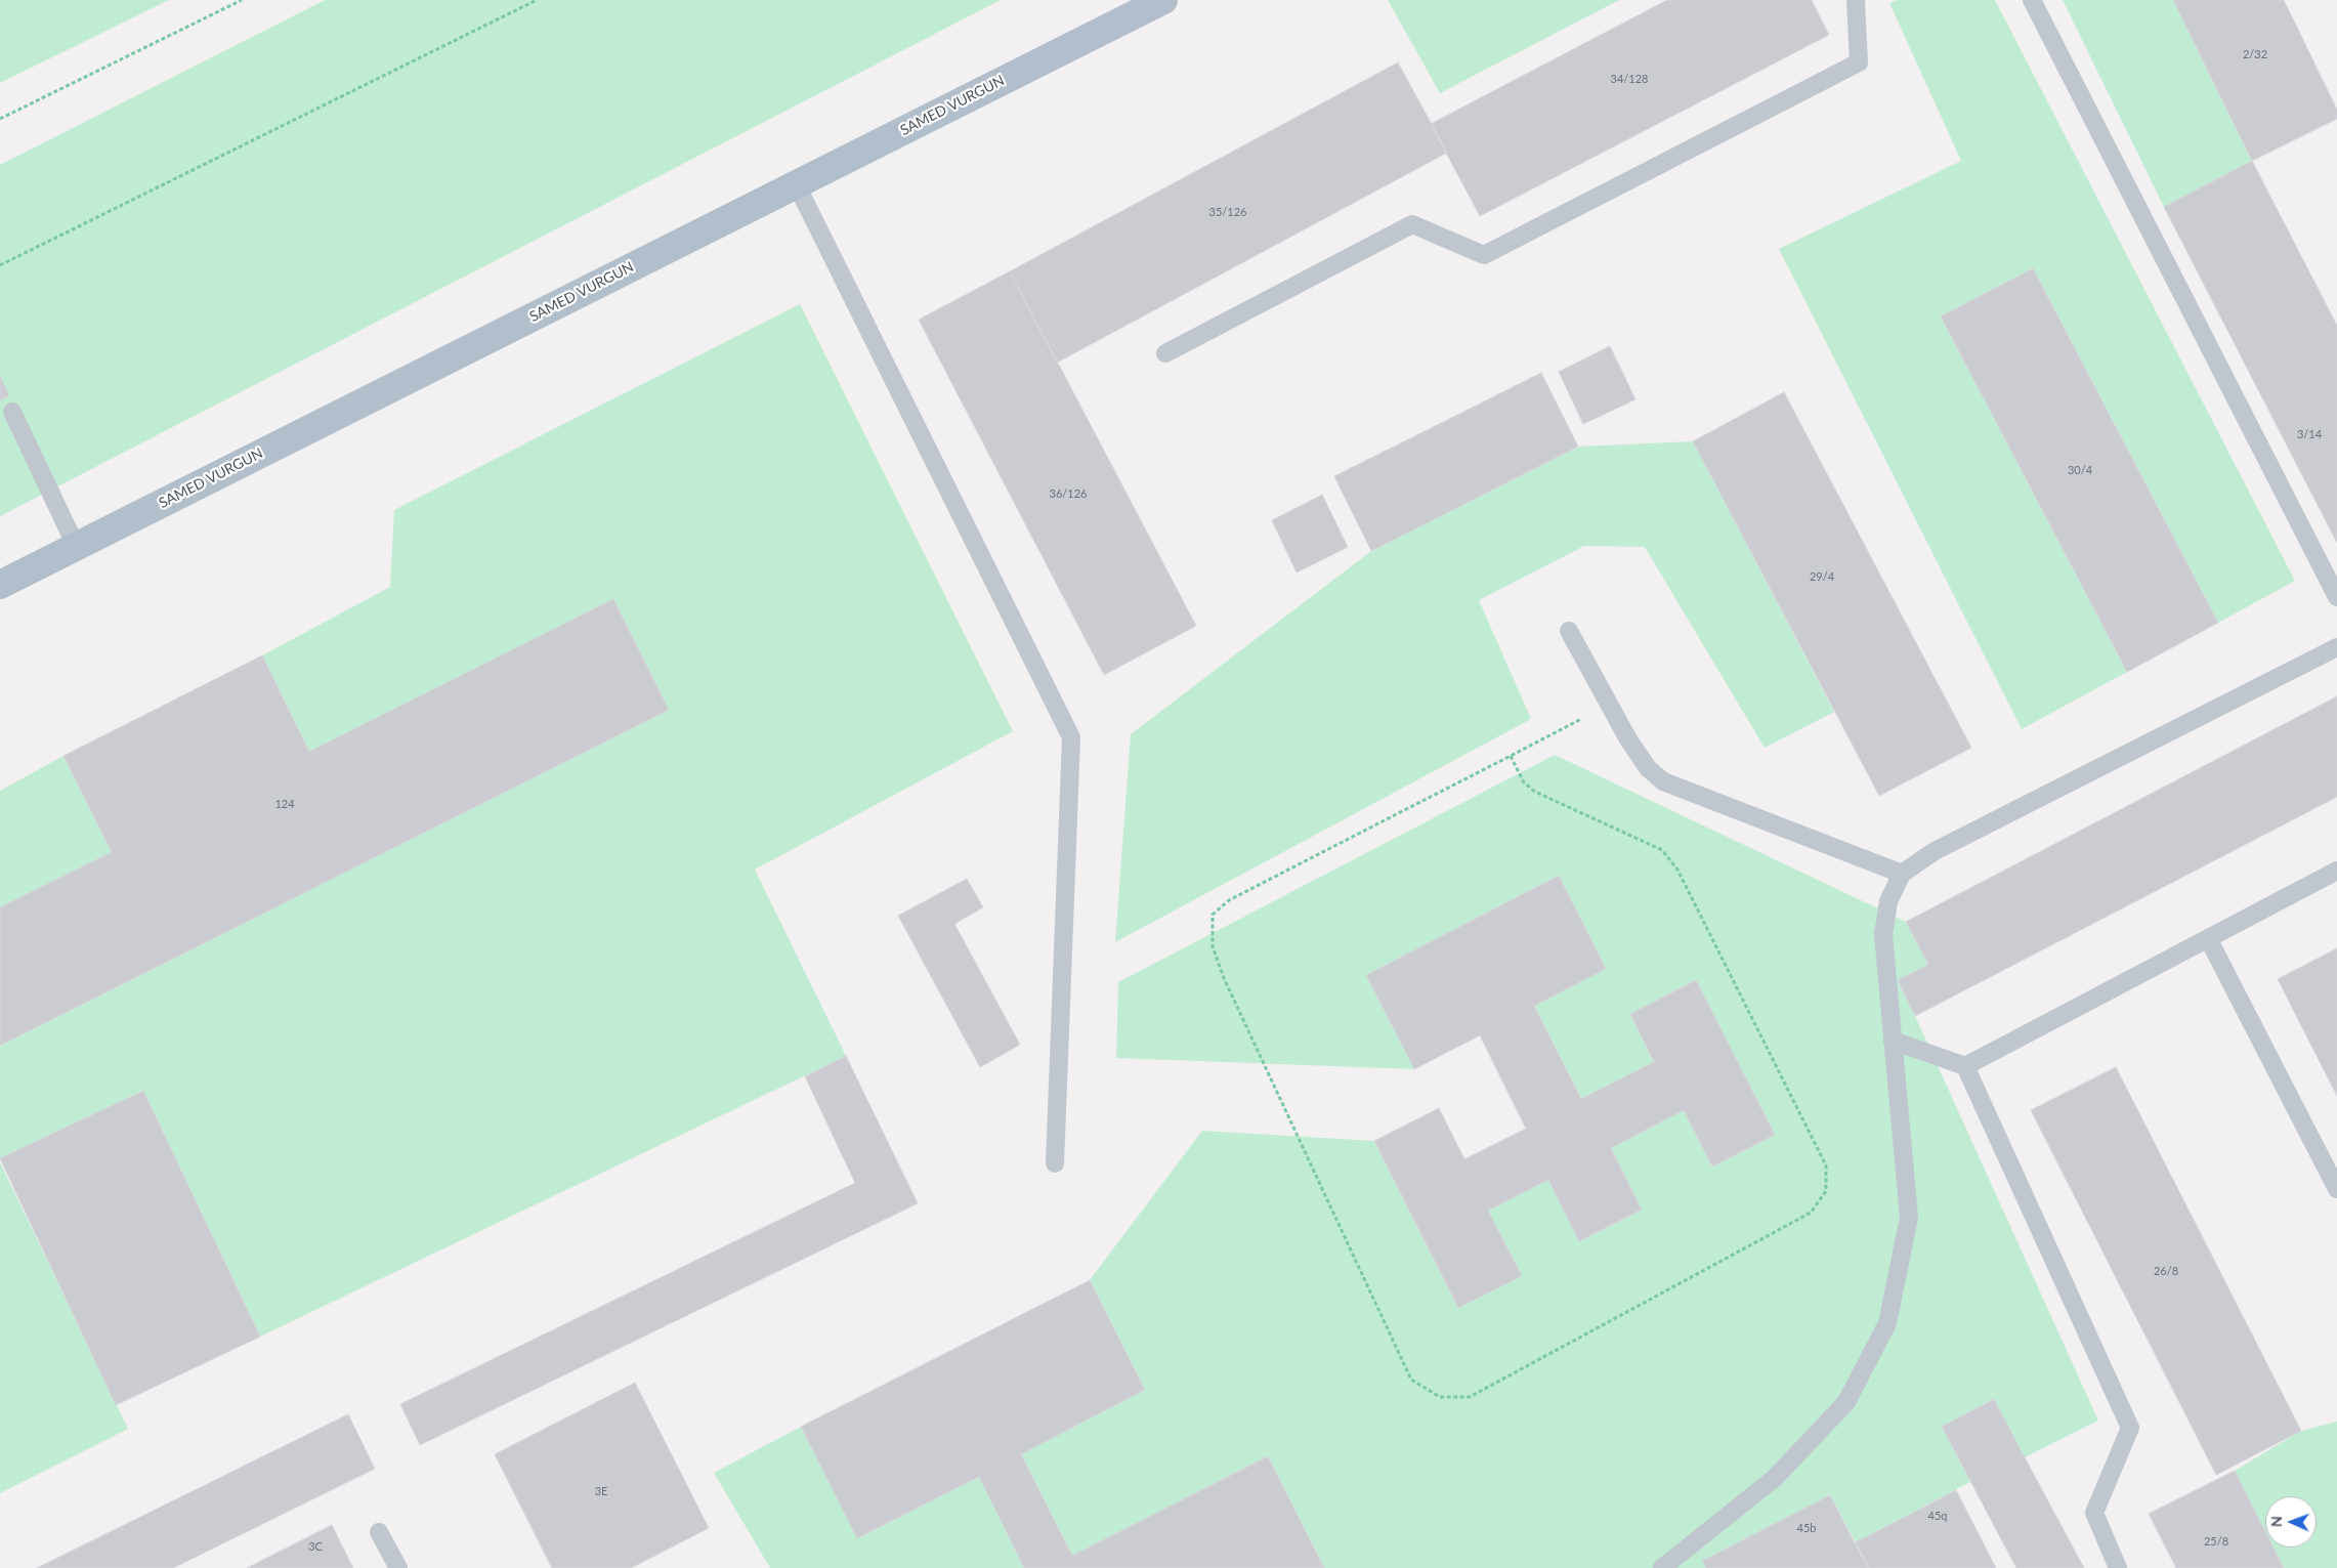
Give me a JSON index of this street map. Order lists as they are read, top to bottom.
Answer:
{
  "streets": {
    "main road": ["SAMED VURGUN"]
  },
  "house_numbers": [
    "2/32",
    "34/128",
    "35/126",
    "3/14",
    "30/4",
    "36/126",
    "29/4",
    "124",
    "26/8",
    "3E",
    "45q",
    "45b",
    "25/8",
    "3C"
  ],
  "north": "left"
}
